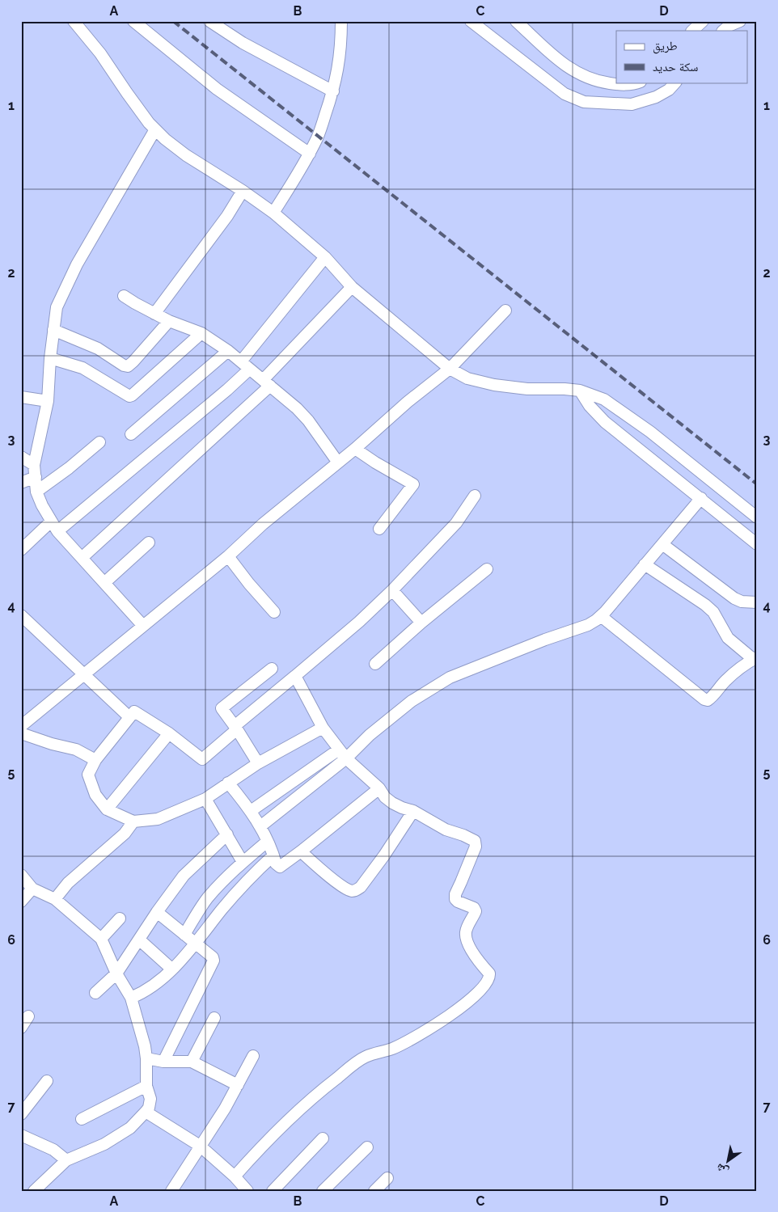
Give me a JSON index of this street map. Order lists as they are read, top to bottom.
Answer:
{
  "legend": ["طريق", "سكة حديد"],
  "north": "bottom left",
  "grid": {
    "columns": [
      "A",
      "B",
      "C",
      "D"
    ],
    "rows": [
      "1",
      "2",
      "3",
      "4",
      "5",
      "6",
      "7"
    ]
  }
}
